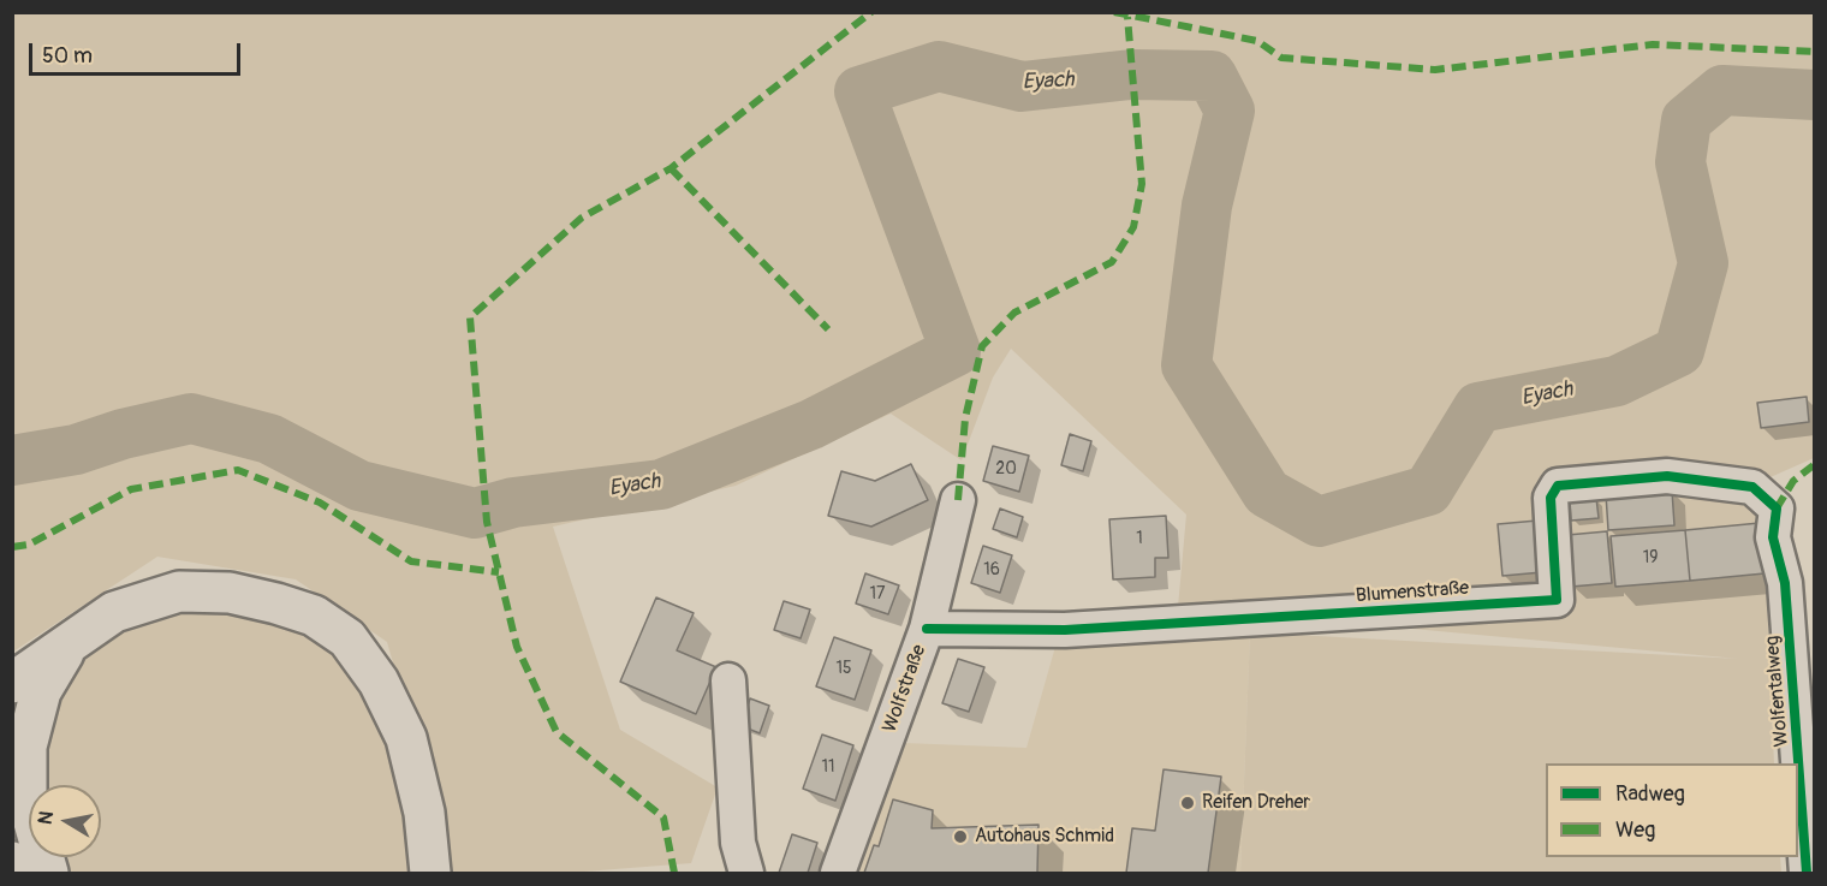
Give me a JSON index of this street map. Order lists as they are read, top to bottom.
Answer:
{
  "streets": {
    "street": ["Blumenstraße", "Wolfstraße", "Wolfentalweg"]
  },
  "crossings": [
    ["Blumenstraße", "Wolfstraße"],
    ["Blumenstraße", "Wolfentalweg"]
  ],
  "water": ["Eyach"],
  "places": ["Reifen Dreher", "Autohaus Schmid"],
  "house_numbers": [
    "20",
    "1",
    "19",
    "16",
    "17",
    "15",
    "11"
  ],
  "legend": ["Radweg", "Weg"],
  "scale_bar": "50 m",
  "north": "left"
}
